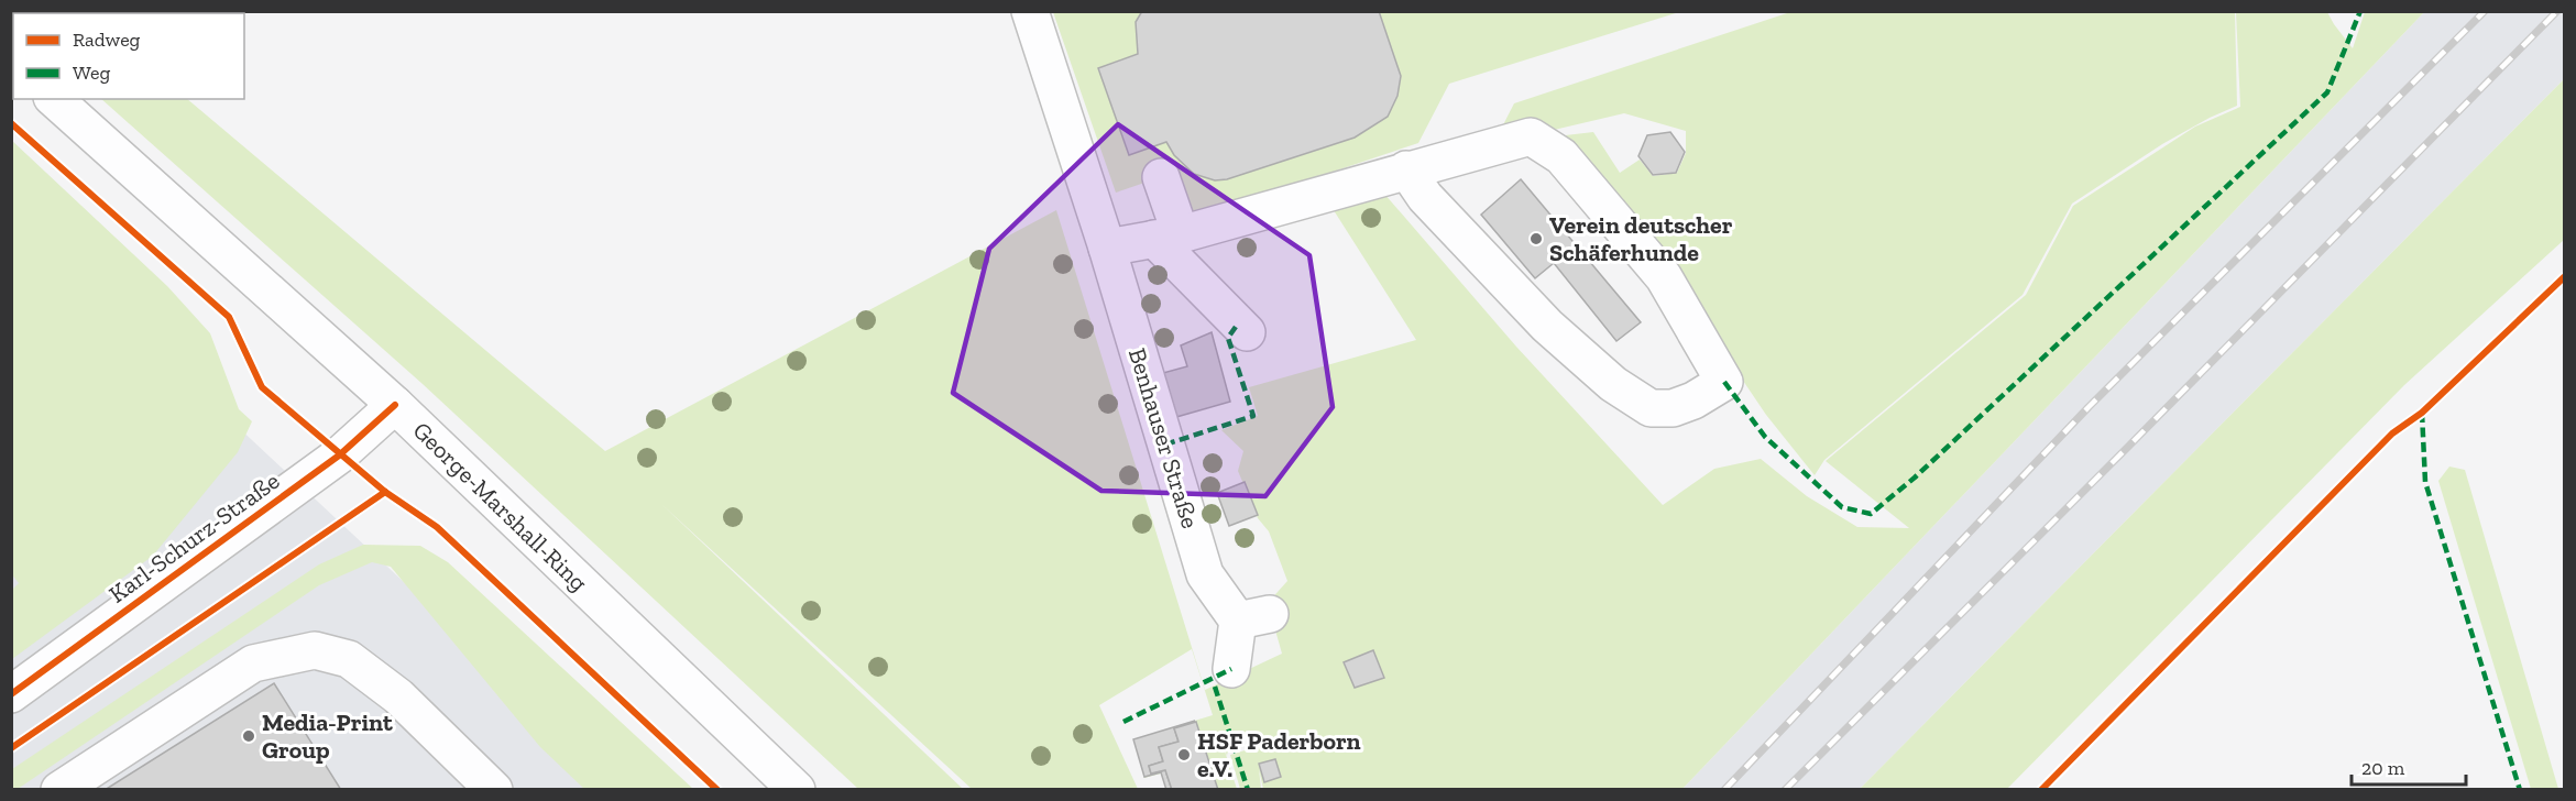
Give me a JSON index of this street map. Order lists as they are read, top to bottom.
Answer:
{
  "streets": {
    "main road": ["Benhauser Straße", "George-Marshall-Ring", "Karl-Schurz-Straße"]
  },
  "crossings": [
    ["George-Marshall-Ring", "Karl-Schurz-Straße"]
  ],
  "places": ["Verein deutscher Schäferhunde", "Media‑Print Group", "HSF Paderborn e.V."],
  "legend": ["Radweg", "Weg"],
  "scale_bar": "20 m"
}
